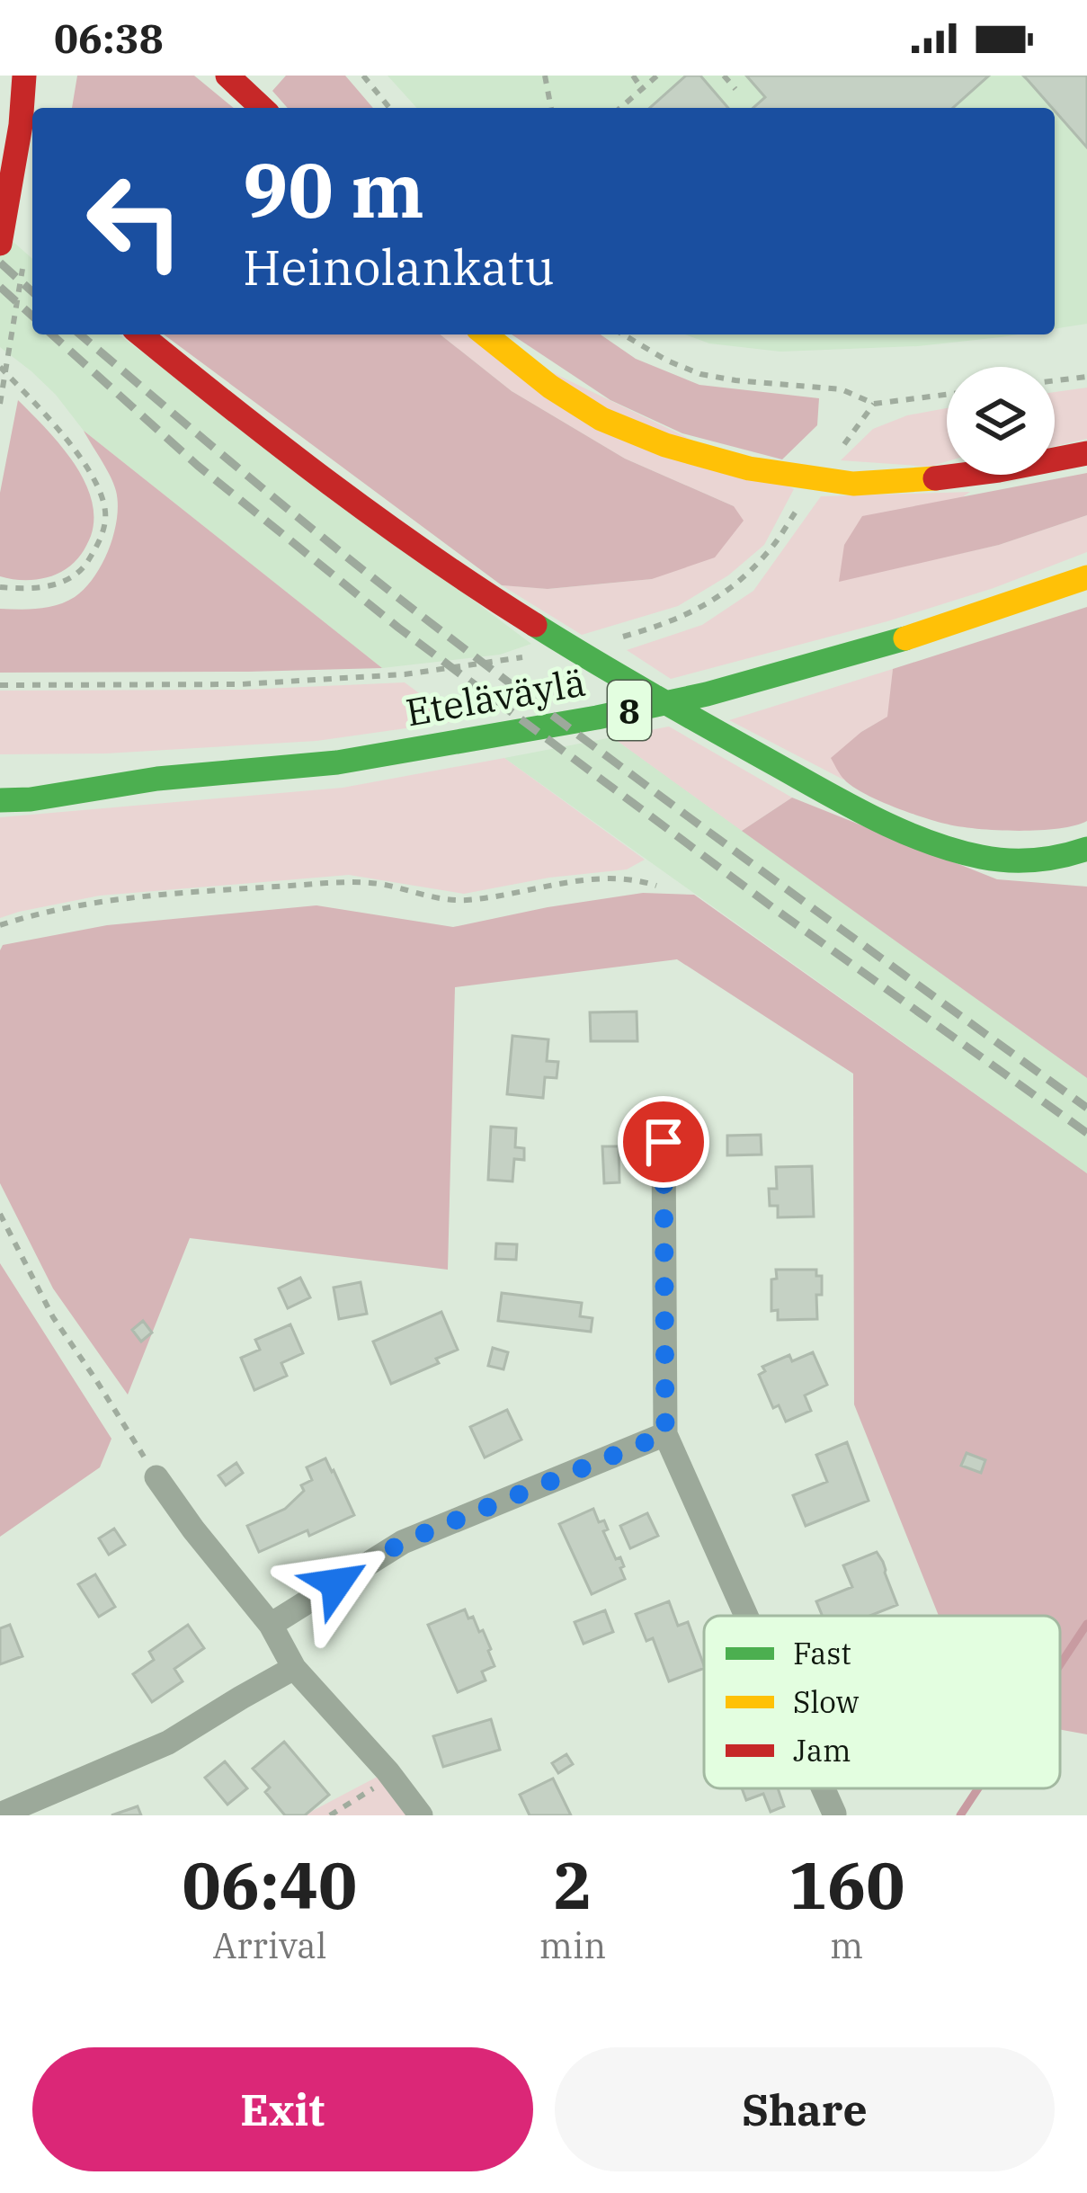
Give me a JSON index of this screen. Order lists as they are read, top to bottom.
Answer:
{
  "streets": {
    "highway": ["Eteläväylä", "8"]
  },
  "legend": ["Fast", "Slow", "Jam"],
  "page": {
    "status": "06:38",
    "turn": ["90 m", "Heinolankatu"],
    "eta": [
      "06:40",
      "Arrival",
      "2",
      "min",
      "160",
      "m"
    ],
    "buttons": ["Exit", "Share"]
  }
}
